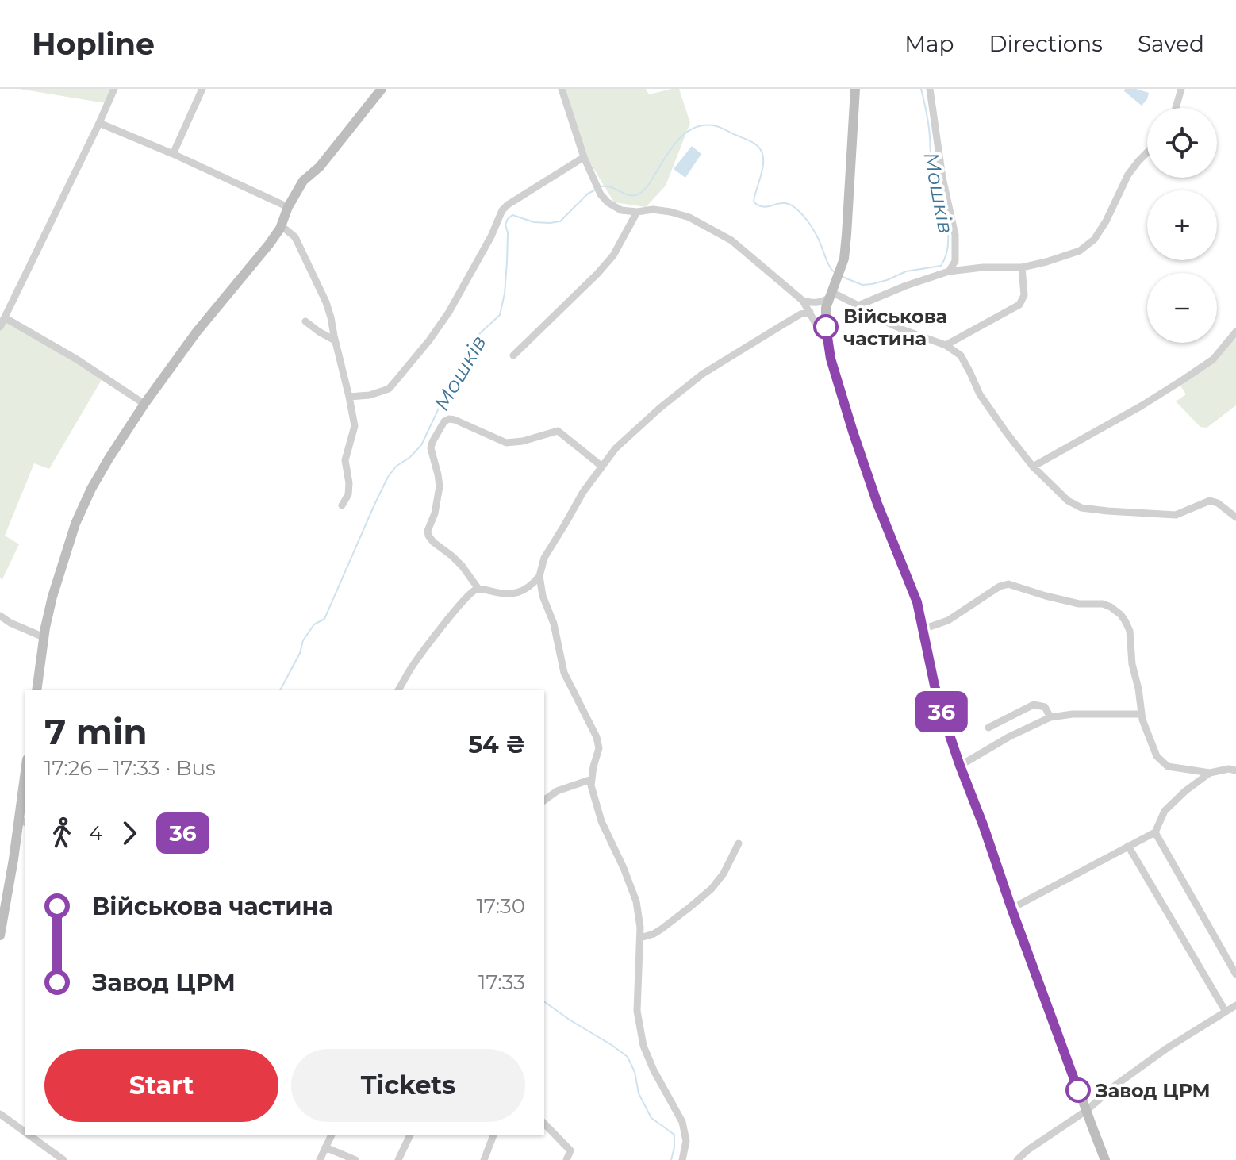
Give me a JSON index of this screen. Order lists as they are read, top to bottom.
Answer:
{
  "water": ["Мошків"],
  "places": ["Військова частина", "Завод ЦРМ"],
  "lines": ["bus line 36"],
  "page": {
    "header": "Hopline",
    "nav": ["Map", "Directions", "Saved"],
    "on_map": "36",
    "map_buttons": ["+", "−"],
    "heading": ["7 min", "17:26 – 17:33 · Bus", "54 ₴"],
    "legs": ["4", "36"],
    "list": [
      {
        "name": "Військова частина",
        "value": "17:30"
      },
      {
        "name": "Завод ЦРМ",
        "value": "17:33"
      }
    ],
    "buttons": ["Start", "Tickets"]
  }
}
